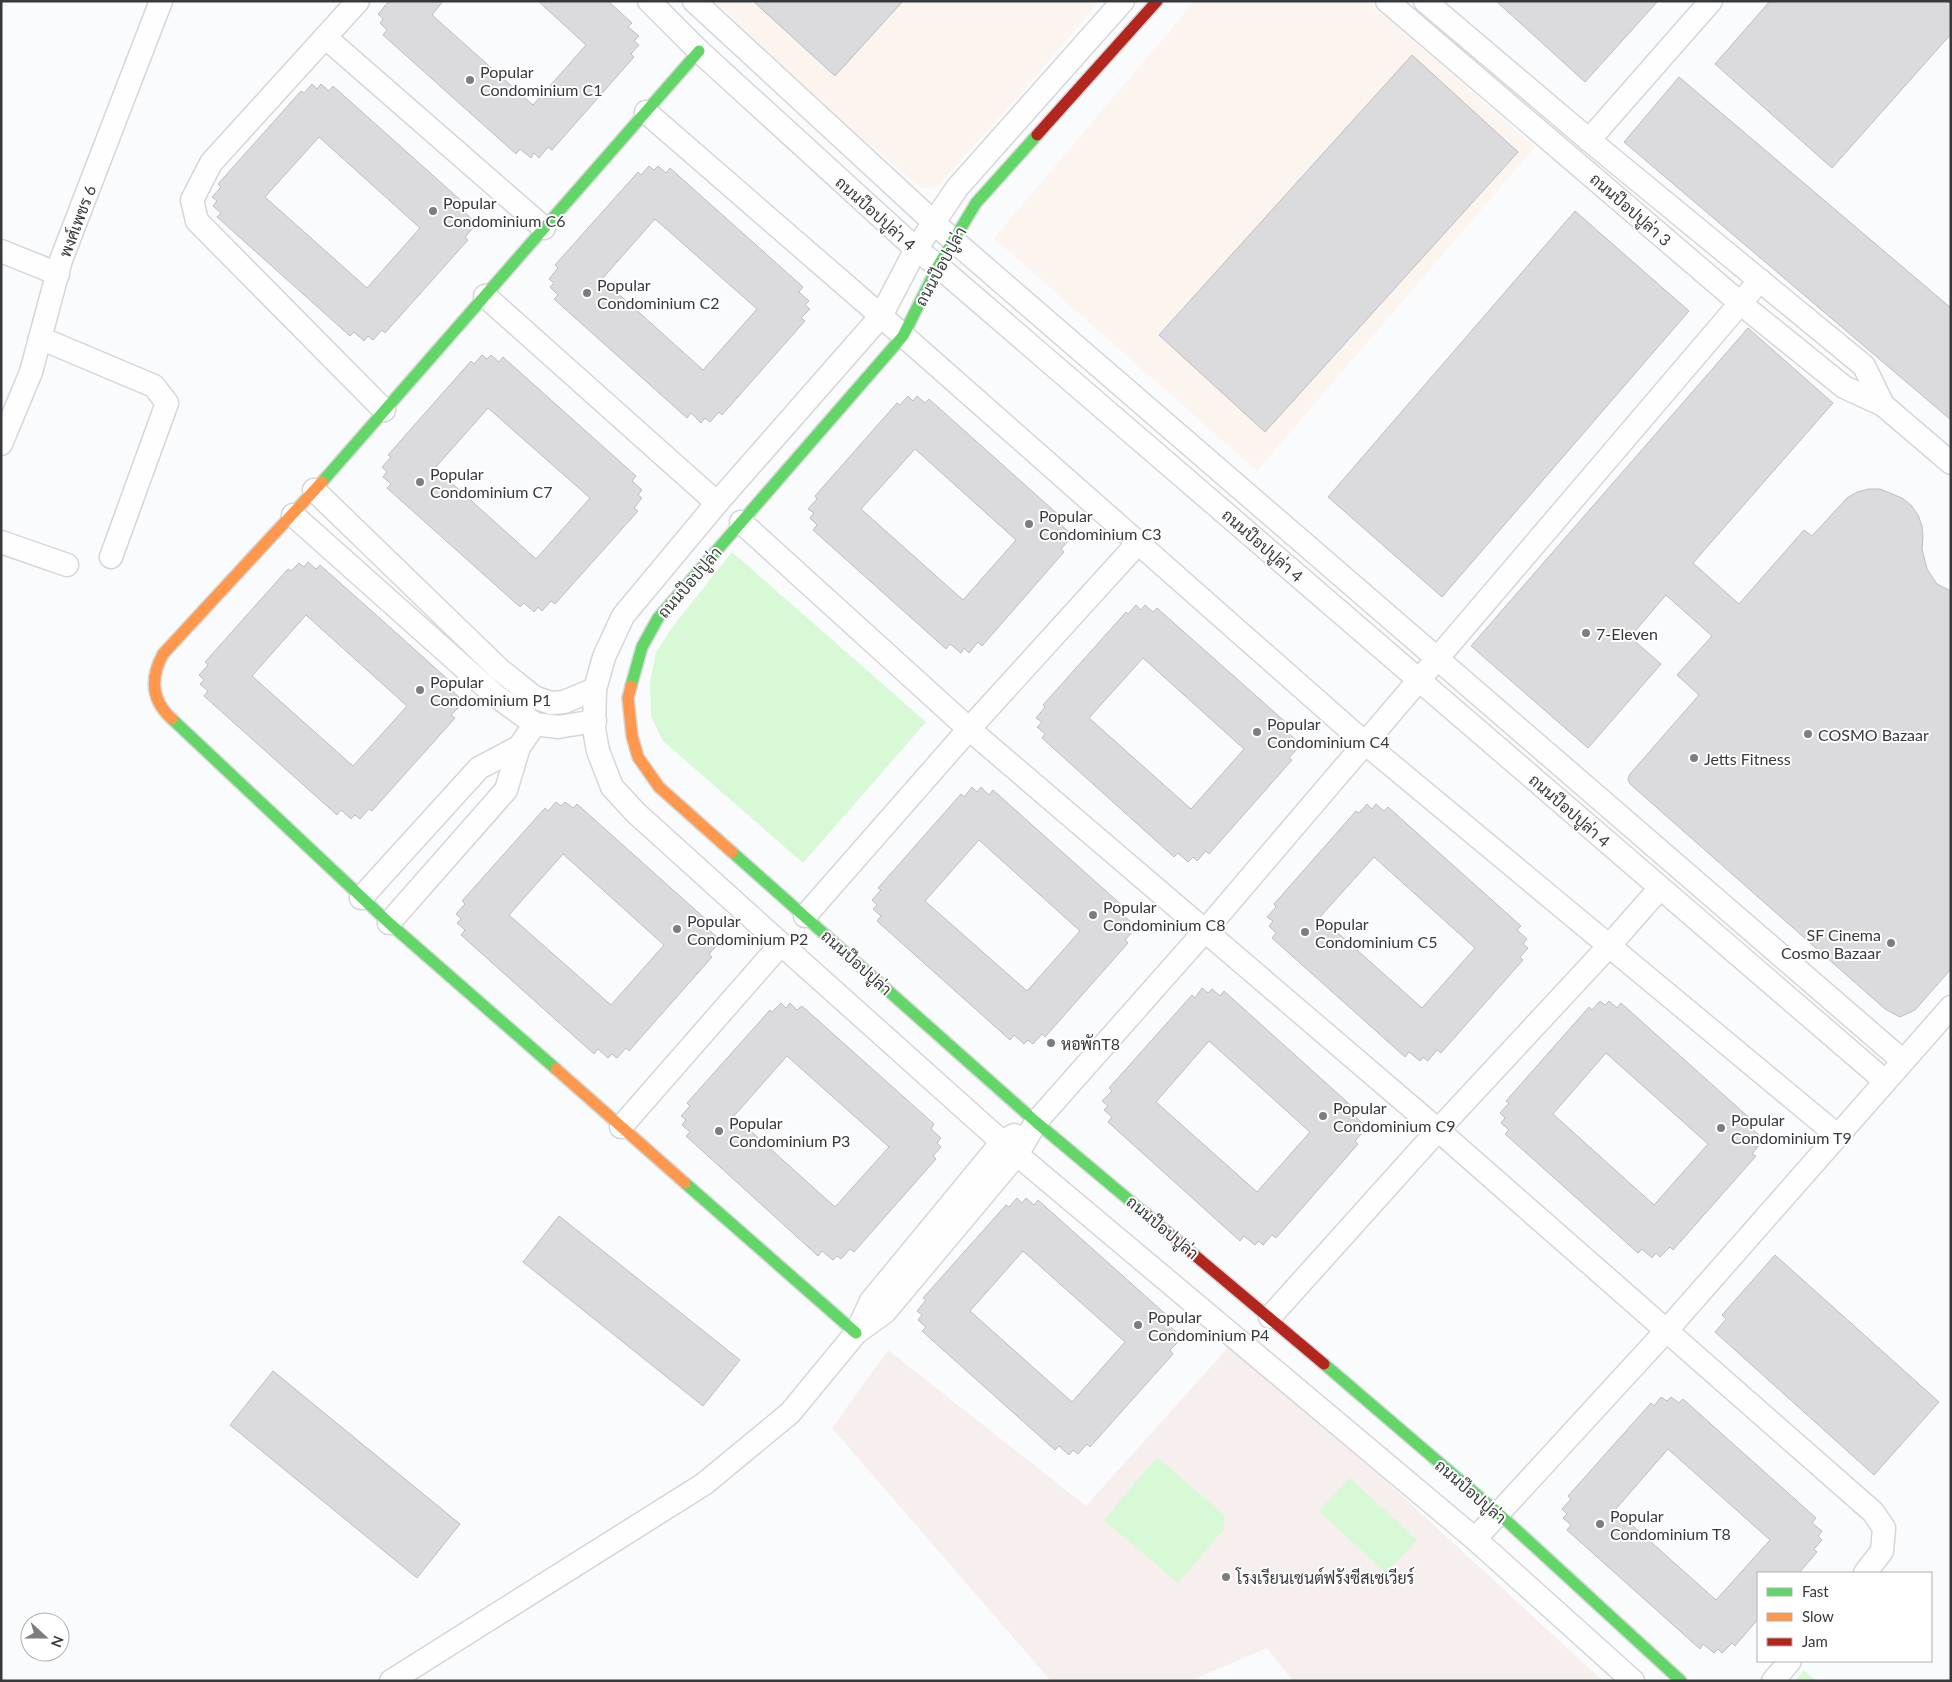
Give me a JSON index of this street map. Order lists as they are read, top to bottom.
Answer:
{
  "streets": {
    "street": [
      "ถนนป๊อปปูล่า 3",
      "ถนนป๊อปปูล่า 4",
      "พงศ์เพชร 6",
      "ถนนป๊อปปูล่า"
    ]
  },
  "crossings": [
    ["ถนนป๊อปปูล่า 4", "ถนนป๊อปปูล่า"]
  ],
  "places": [
    "Popular Condominium C1",
    "Popular Condominium C6",
    "Popular Condominium C2",
    "Popular Condominium C7",
    "Popular Condominium C3",
    "7-Eleven",
    "Popular Condominium P1",
    "Popular Condominium C4",
    "COSMO Bazaar",
    "Jetts Fitness",
    "Popular Condominium C8",
    "Popular Condominium P2",
    "Popular Condominium C5",
    "SF Cinema Cosmo Bazaar",
    "หอพักT8",
    "Popular Condominium C9",
    "Popular Condominium T9",
    "Popular Condominium P3",
    "Popular Condominium P4",
    "Popular Condominium T8",
    "โรงเรียนเซนต์ฟรังซีสเซเวียร์"
  ],
  "legend": ["Fast", "Slow", "Jam"],
  "north": "right"
}
